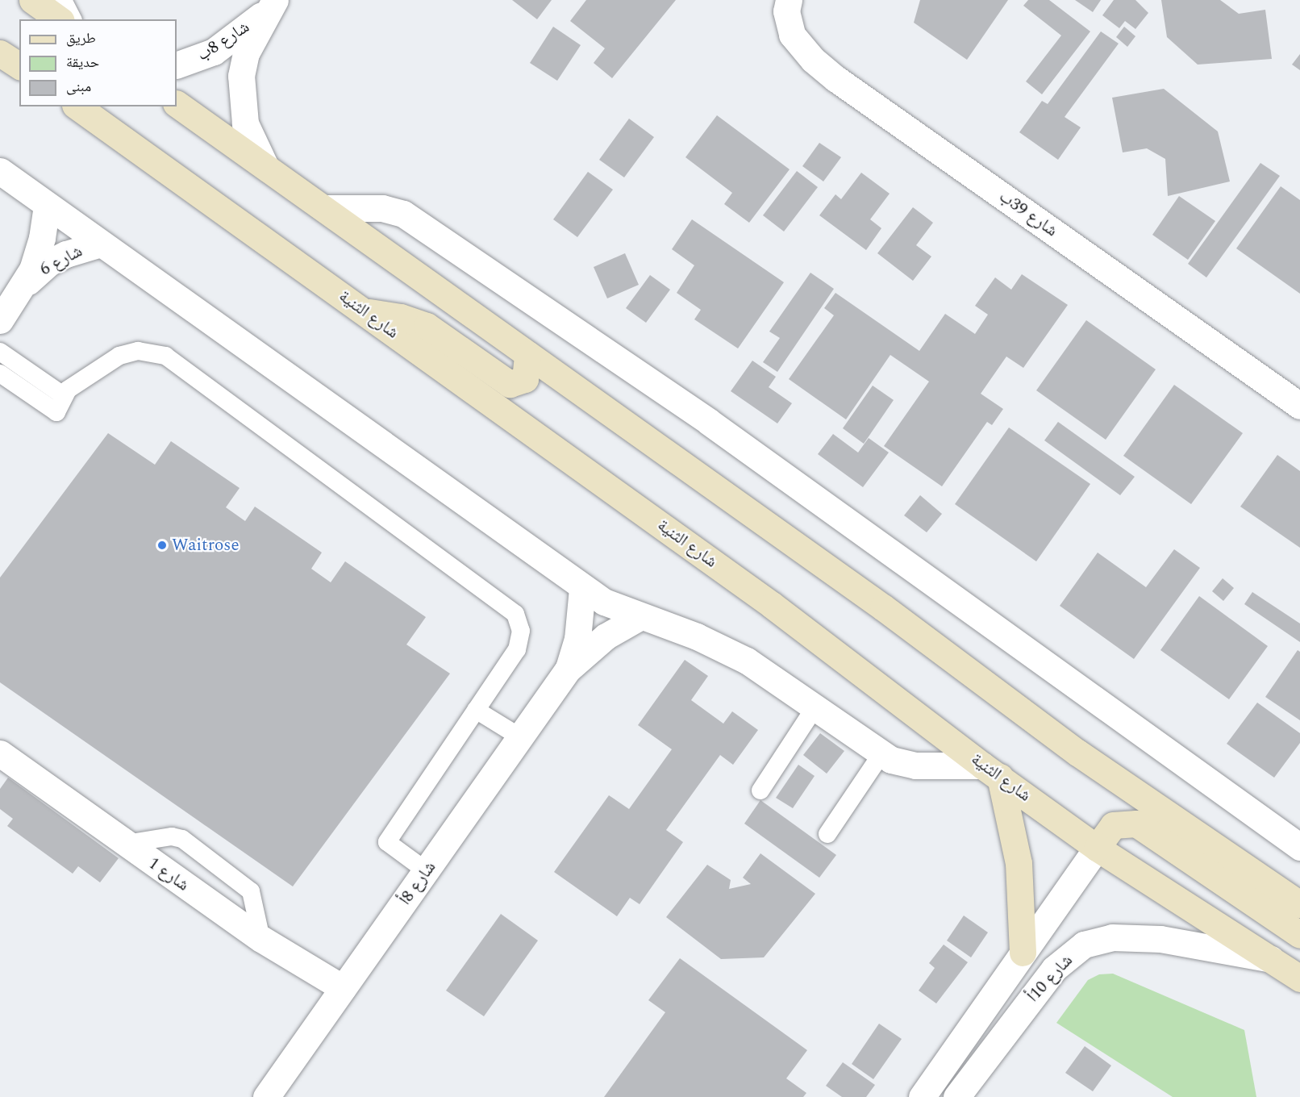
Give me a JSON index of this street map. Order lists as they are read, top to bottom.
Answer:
{
  "streets": {
    "main road": ["شارع الثنية"],
    "street": [
      "شارع 8ب",
      "شارع 39ب",
      "شارع 6",
      "شارع 1",
      "شارع 8أ",
      "شارع 10أ"
    ]
  },
  "crossings": [
    ["شارع الثنية", "شارع 10أ"],
    ["شارع 1", "شارع 8أ"]
  ],
  "places": ["Waitrose"],
  "legend": ["طريق", "حديقة", "مبنى"]
}
